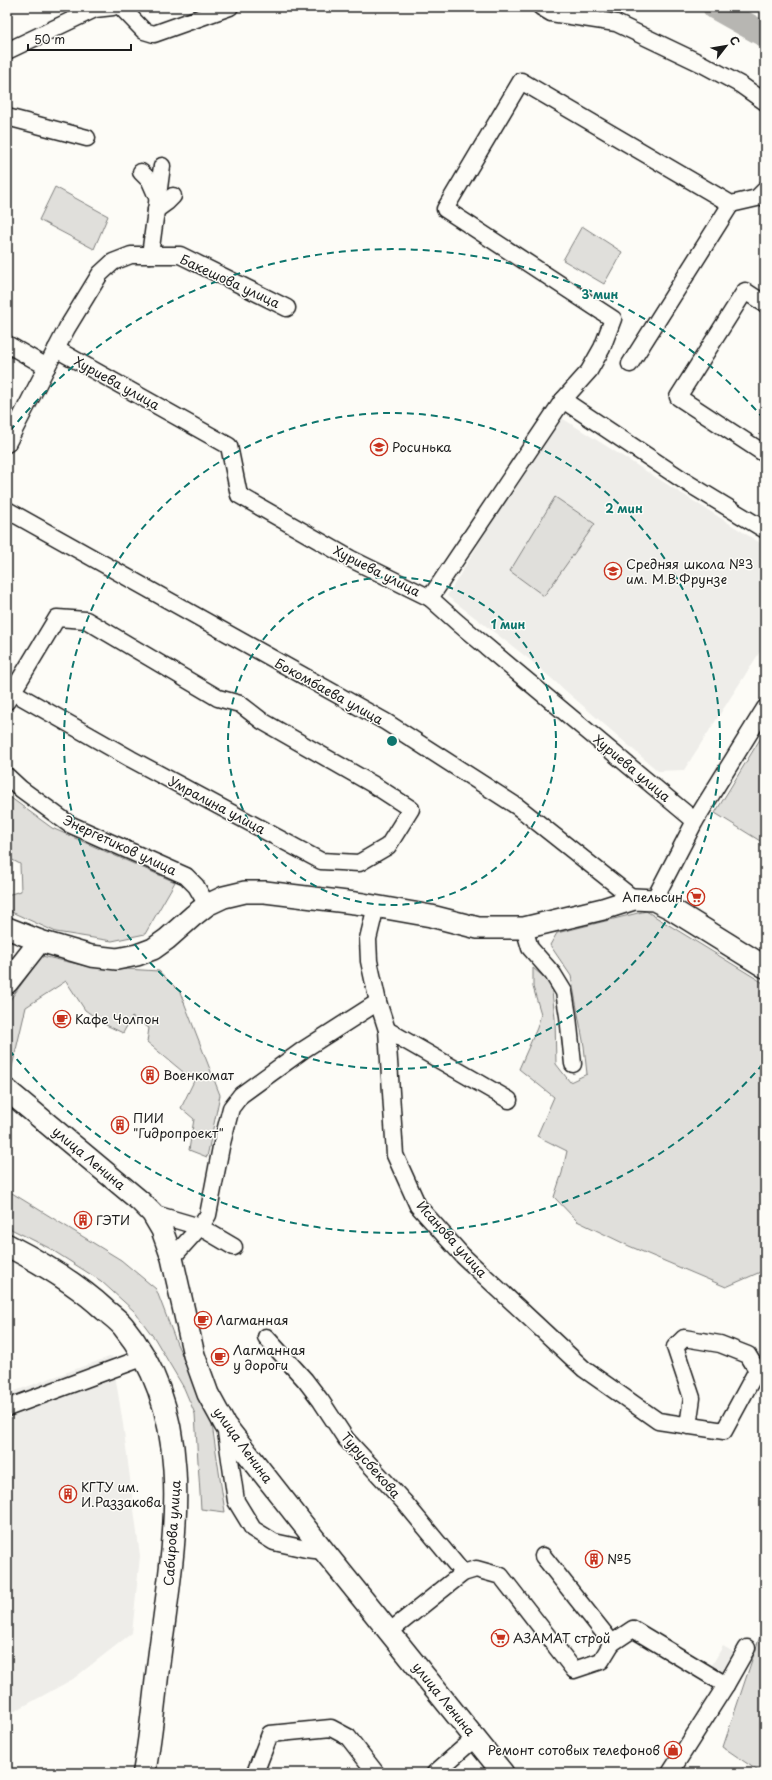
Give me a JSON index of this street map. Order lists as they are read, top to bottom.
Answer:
{
  "streets": {
    "highway": ["Сабирова улица"],
    "main road": ["улица Ленина"],
    "street": [
      "Бакешова улица",
      "Хуриева улица",
      "Бокомбаева улица",
      "Умралина улица",
      "Энергетиков улица",
      "Исанова улица",
      "Турусбекова"
    ]
  },
  "crossings": [
    ["Бакешова улица", "Хуриева улица"]
  ],
  "places": {
    "school or university": ["Росинька", "Средняя школа №3 им. М.В.Фрунзе"],
    "supermarket": ["Апельсин", "АЗАМАТ строй"],
    "cafe": ["Кафе Чолпон", "Лагманная", "Лагманная у дороги"],
    "building": [
      "Военкомат",
      "ПИИ \"Гидропроект\"",
      "ГЭТИ",
      "КГТУ им. И.Раззакова",
      "№5"
    ],
    "shop": ["Ремонт сотовых телефонов"]
  },
  "scale_bar": "50 m",
  "north": "top right",
  "rings": ["3 мин", "2 мин", "1 мин"]
}
